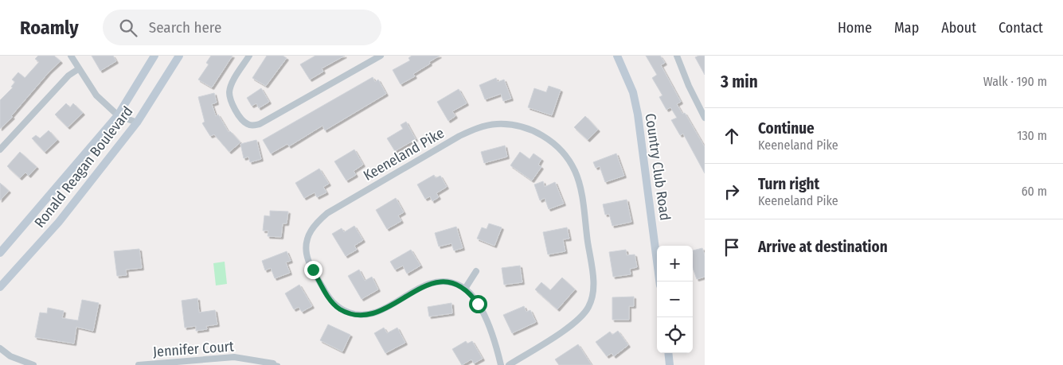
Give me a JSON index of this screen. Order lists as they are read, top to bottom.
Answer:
{
  "streets": {
    "main road": ["Ronald Reagan Boulevard", "Country Club Road"],
    "street": ["Keeneland Pike", "Jennifer Court"]
  },
  "page": {
    "header": "Roamly",
    "search": "Search here",
    "nav": [
      "Home",
      "Map",
      "About",
      "Contact"
    ],
    "heading": ["3 min", "Walk · 190 m"],
    "list": [
      ["Continue", "Keeneland Pike", "130 m"],
      ["Turn right", "Keeneland Pike", "60 m"],
      "Arrive at destination"
    ],
    "map_buttons": ["+", "−"]
  }
}
